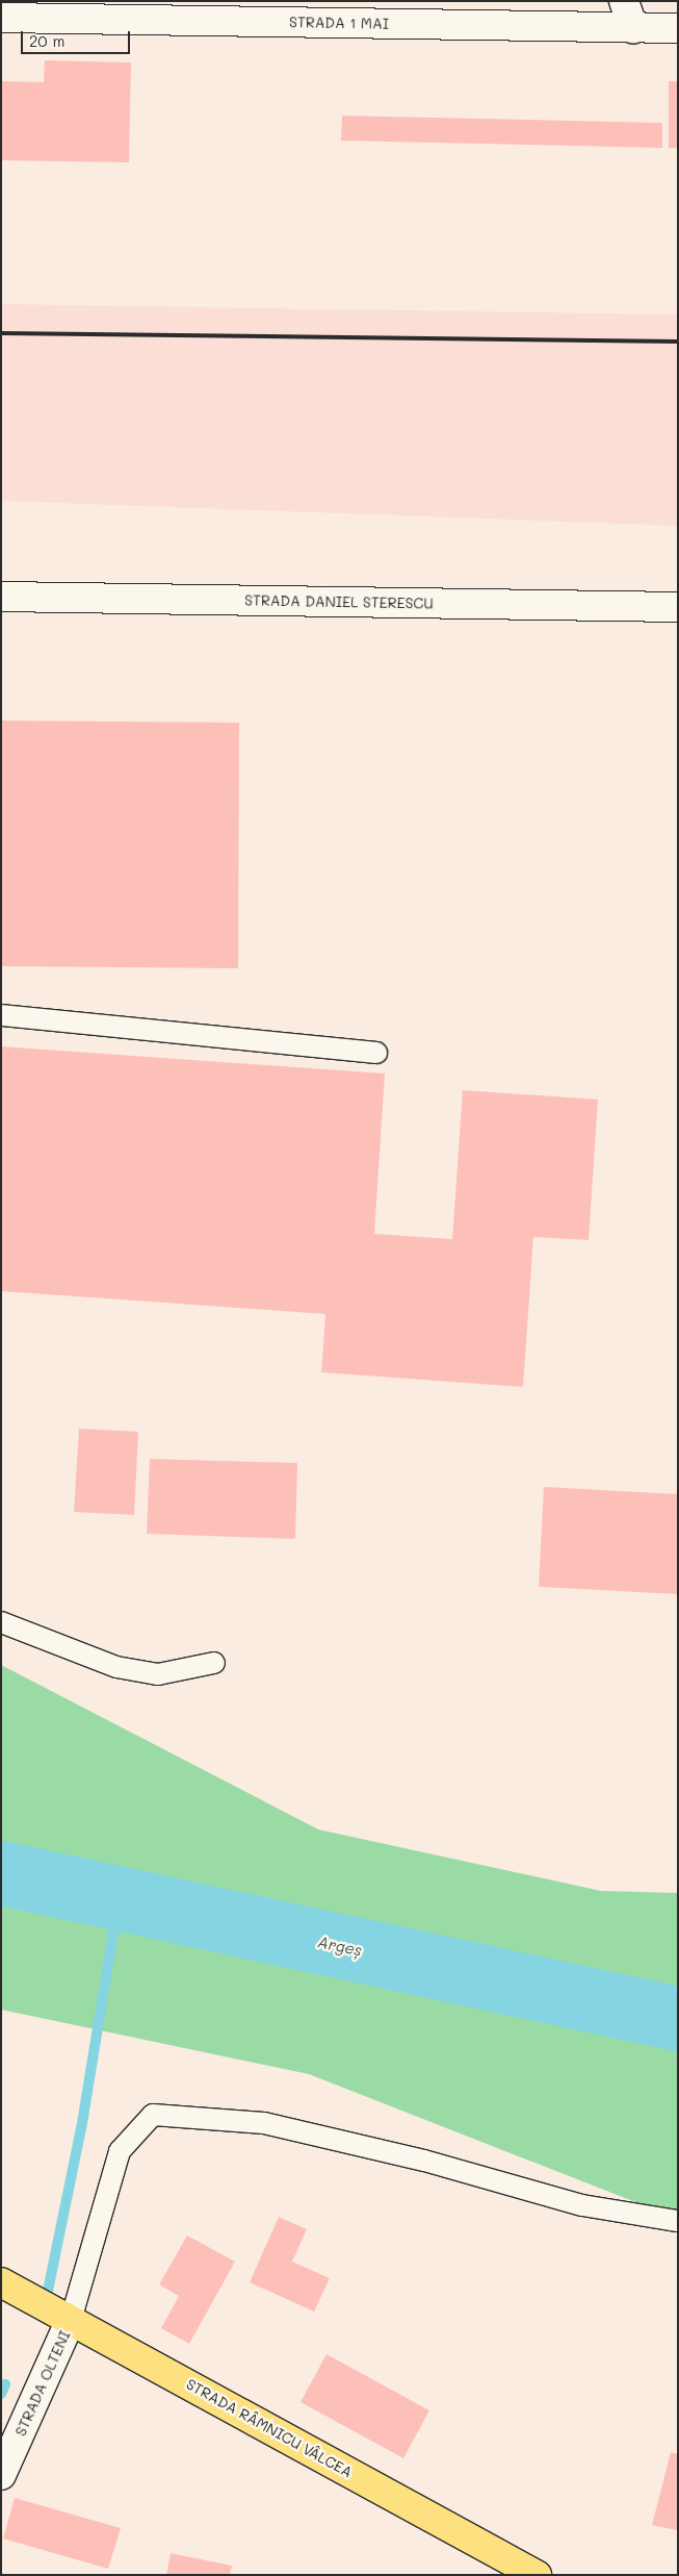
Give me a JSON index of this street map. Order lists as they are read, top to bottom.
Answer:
{
  "streets": {
    "main road": ["STRADA RÂMNICU VÂLCEA"],
    "street": ["STRADA 1 MAI", "STRADA DANIEL STERESCU", "STRADA OLTENI"]
  },
  "crossings": [
    ["STRADA OLTENI", "STRADA RÂMNICU VÂLCEA"]
  ],
  "water": ["Argeș"],
  "scale_bar": "20 m"
}
